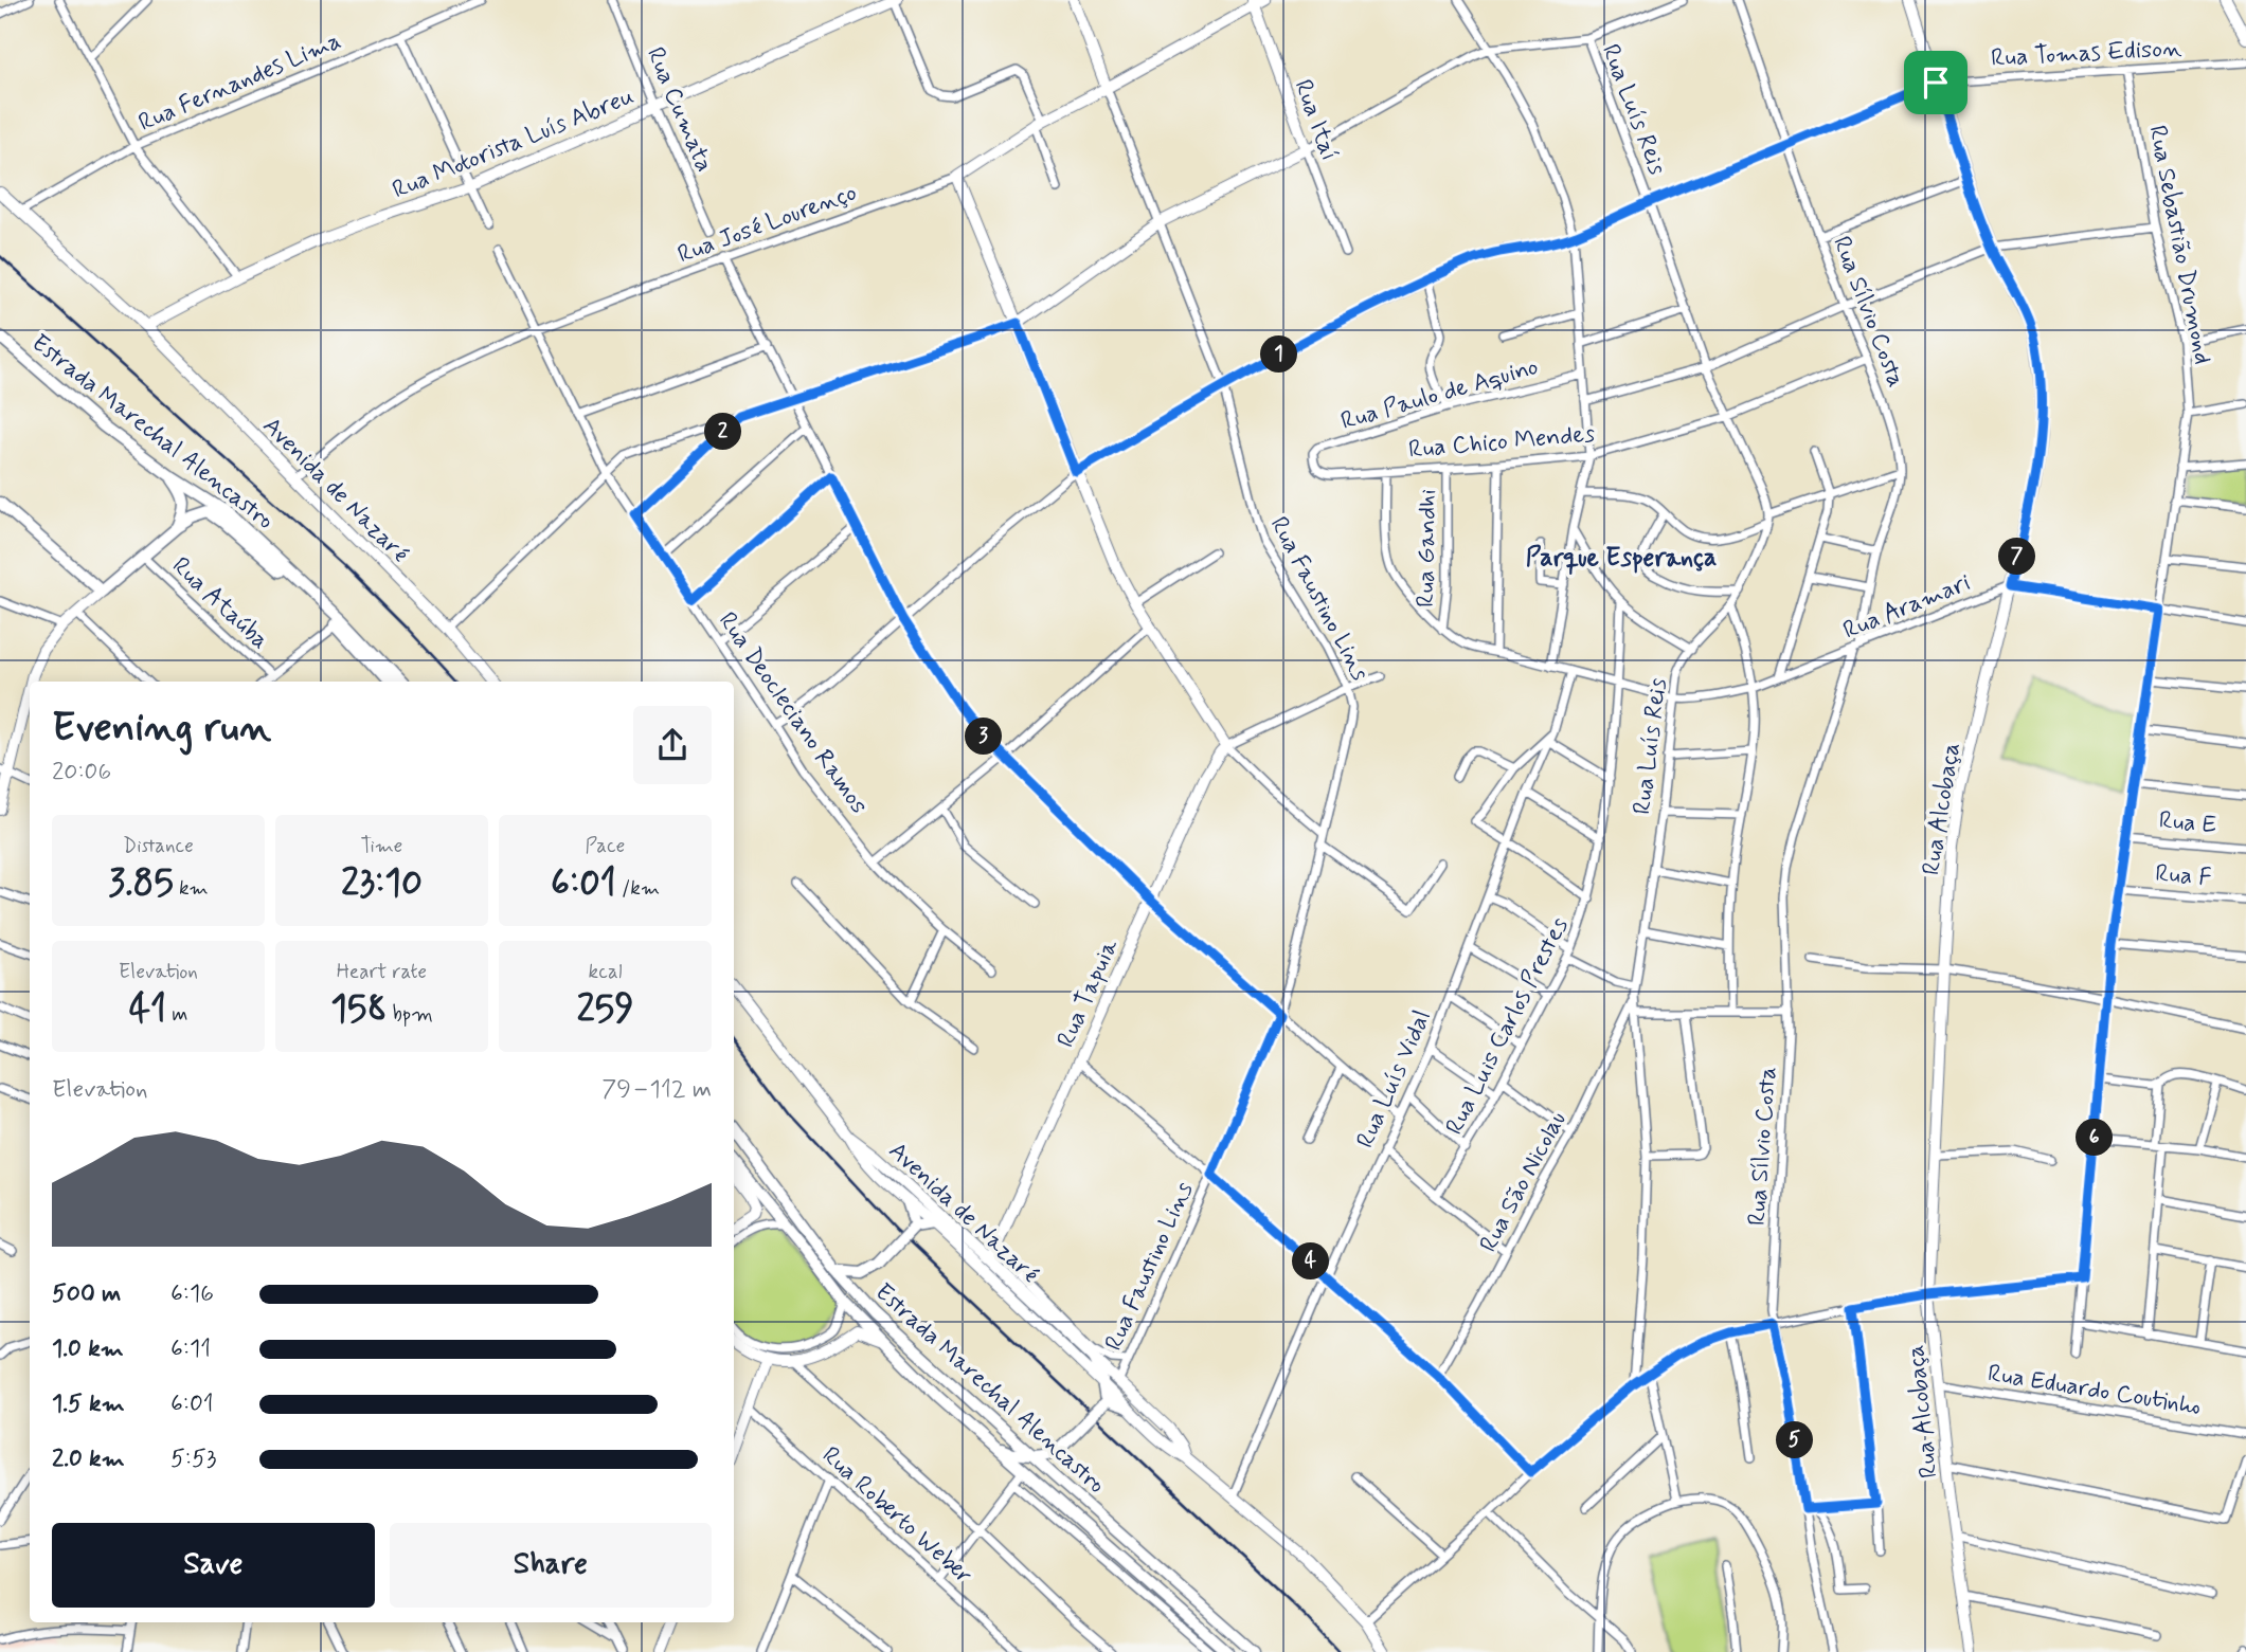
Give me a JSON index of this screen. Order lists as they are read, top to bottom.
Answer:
{
  "streets": {
    "main road": [
      "Rua Itaí",
      "Rua Motorista Luís Abreu",
      "Rua José Lourenço",
      "Estrada Marechal Alencastro",
      "Avenida de Nazaré",
      "Rua Faustino Lins",
      "Rua Alcobaça",
      "Rua Tapuia"
    ],
    "street": [
      "Rua Tomas Edison",
      "Rua Fernandes Lima",
      "Rua Cumata",
      "Rua Luís Reis",
      "Rua Sebastião Drumond",
      "Rua Sílvio Costa",
      "Rua Paulo de Aquino",
      "Rua Chico Mendes",
      "Rua Gandhi",
      "Rua Ataúba",
      "Rua Aramari",
      "Rua Deocleciano Ramos",
      "Rua E",
      "Rua F",
      "Rua Luis Carlos Prestes",
      "Rua Luís Vidal",
      "Rua São Nicolau",
      "Rua Eduardo Coutinho",
      "Rua Roberto Weber"
    ]
  },
  "crossings": [
    ["Rua Tomas Edison", "Rua Luís Reis"],
    ["Rua Tomas Edison", "Rua Sebastião Drumond"],
    ["Rua Tomas Edison", "Rua Sílvio Costa"],
    ["Rua Tomas Edison", "Rua Faustino Lins"],
    ["Rua Tomas Edison", "Rua Deocleciano Ramos"],
    ["Rua Tomas Edison", "Rua Alcobaça"],
    ["Rua Fernandes Lima", "Avenida de Nazaré"],
    ["Rua Cumata", "Rua Motorista Luís Abreu"],
    ["Rua Luís Reis", "Rua Chico Mendes"],
    ["Rua Luís Reis", "Rua Aramari"],
    ["Rua Luís Reis", "Rua São Nicolau"],
    ["Rua Itaí", "Rua José Lourenço"],
    ["Rua Motorista Luís Abreu", "Avenida de Nazaré"],
    ["Rua José Lourenço", "Avenida de Nazaré"],
    ["Rua José Lourenço", "Rua Faustino Lins"],
    ["Rua José Lourenço", "Rua Deocleciano Ramos"],
    ["Rua Sebastião Drumond", "Rua E"],
    ["Rua Sebastião Drumond", "Rua F"],
    ["Rua Sílvio Costa", "Rua Chico Mendes"],
    ["Rua Sílvio Costa", "Rua Aramari"],
    ["Rua Paulo de Aquino", "Rua Chico Mendes"],
    ["Rua Chico Mendes", "Rua Gandhi"],
    ["Rua Chico Mendes", "Rua Aramari"],
    ["Avenida de Nazaré", "Rua Faustino Lins"],
    ["Avenida de Nazaré", "Rua Tapuia"],
    ["Avenida de Nazaré", "Rua Luís Vidal"],
    ["Rua Gandhi", "Rua Aramari"],
    ["Rua Aramari", "Rua Alcobaça"],
    ["Rua Aramari", "Rua Luis Carlos Prestes"],
    ["Rua Aramari", "Rua Luís Vidal"],
    ["Rua Alcobaça", "Rua Eduardo Coutinho"]
  ],
  "districts": ["Parque Esperança"],
  "page": {
    "pins": [
      "1",
      "2",
      "7",
      "3",
      "6",
      "4",
      "5"
    ],
    "heading": ["Evening run", "20:06"],
    "stats": [
      ["Distance", "3.85 km"],
      ["Time", "23:10"],
      ["Pace", "6:01 /km"],
      ["Elevation", "41 m"],
      ["Heart rate", "158 bpm"],
      ["kcal", "259"]
    ],
    "chart": ["Elevation", "79–112 m"],
    "list": [
      {
        "name": "500 m",
        "note": "6:16"
      },
      {
        "name": "1.0 km",
        "note": "6:11"
      },
      {
        "name": "1.5 km",
        "note": "6:01"
      },
      {
        "name": "2.0 km",
        "note": "5:53"
      }
    ],
    "buttons": ["Save", "Share"]
  }
}
